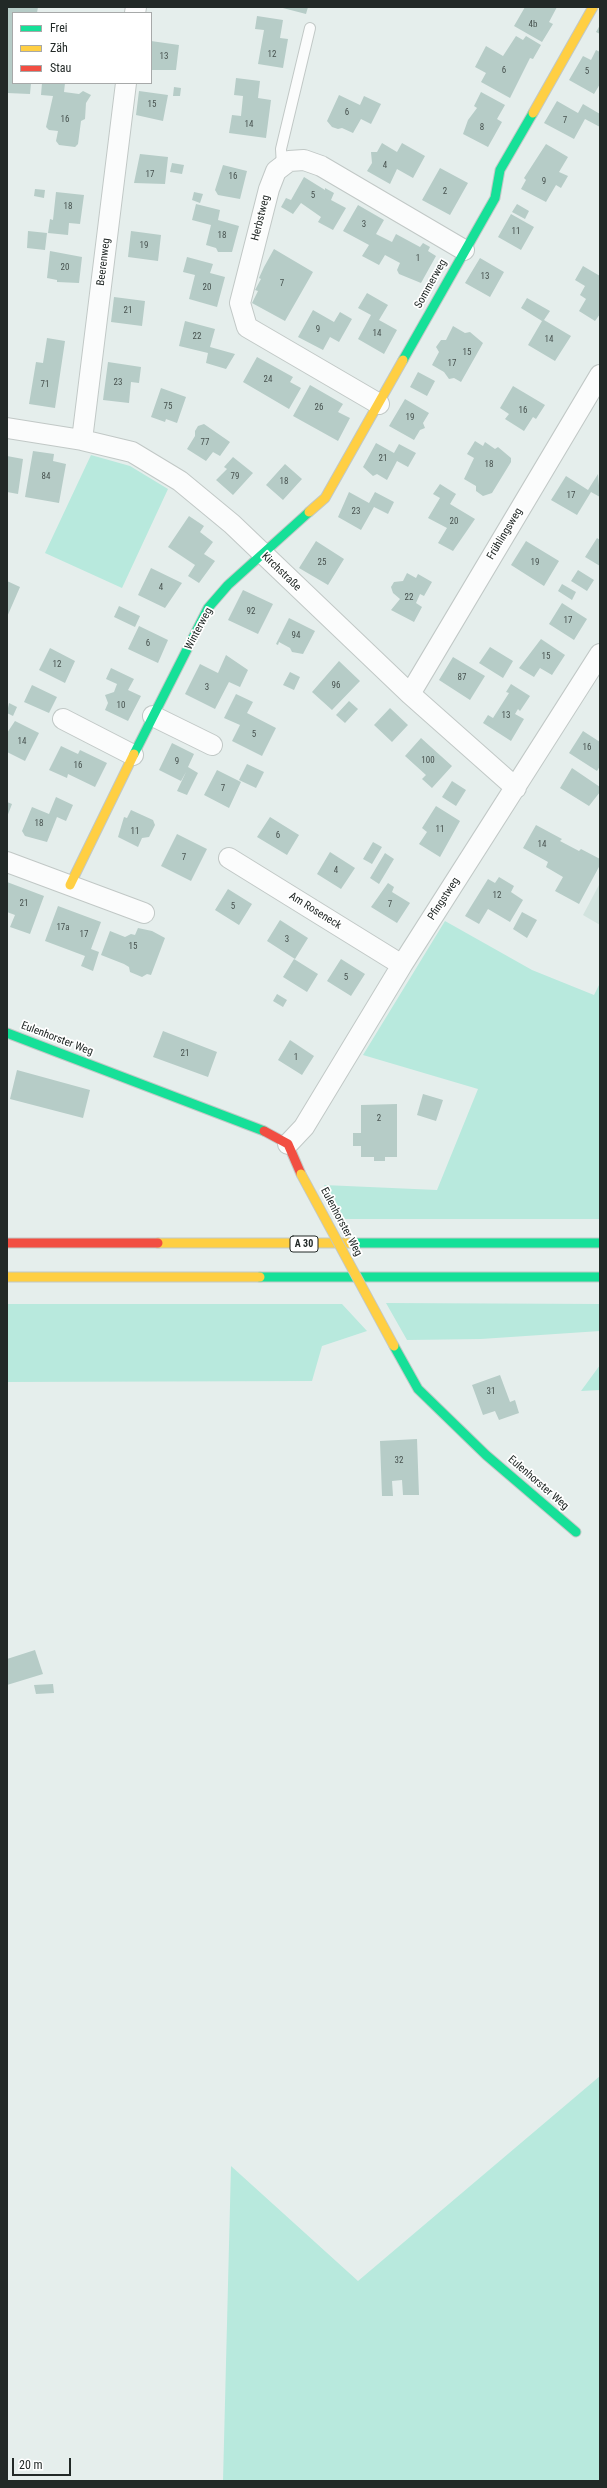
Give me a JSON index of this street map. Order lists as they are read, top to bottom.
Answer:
{
  "streets": {
    "main road": [
      "Sommerweg",
      "Winterweg",
      "Eulenhorster Weg",
      "A 30"
    ],
    "street": [
      "Herbstweg",
      "Beerenweg",
      "Frühlingsweg",
      "Kirchstraße",
      "Pfingstweg",
      "Am Roseneck"
    ]
  },
  "crossings": [
    ["Herbstweg", "Sommerweg"],
    ["Beerenweg", "Kirchstraße"],
    ["Sommerweg", "Kirchstraße"],
    ["Sommerweg", "Winterweg"],
    ["Frühlingsweg", "Kirchstraße"],
    ["Kirchstraße", "Winterweg"],
    ["Kirchstraße", "Pfingstweg"],
    ["Pfingstweg", "Am Roseneck"],
    ["Pfingstweg", "Eulenhorster Weg"]
  ],
  "house_numbers": [
    "4b",
    "12",
    "13",
    "6",
    "5",
    "15",
    "6",
    "16",
    "7",
    "14",
    "8",
    "4",
    "17",
    "16",
    "9",
    "2",
    "5",
    "18",
    "3",
    "11",
    "18",
    "19",
    "1",
    "20",
    "13",
    "7",
    "20",
    "21",
    "9",
    "14",
    "22",
    "14",
    "15",
    "17",
    "24",
    "23",
    "71",
    "75",
    "26",
    "16",
    "19",
    "77",
    "21",
    "18",
    "84",
    "79",
    "18",
    "17",
    "23",
    "20",
    "25",
    "19",
    "4",
    "22",
    "92",
    "17",
    "94",
    "6",
    "15",
    "12",
    "87",
    "96",
    "3",
    "10",
    "13",
    "5",
    "14",
    "16",
    "100",
    "9",
    "16",
    "7",
    "18",
    "11",
    "11",
    "6",
    "14",
    "7",
    "4",
    "12",
    "21",
    "7",
    "5",
    "17a",
    "17",
    "3",
    "15",
    "5",
    "21",
    "1",
    "2",
    "31",
    "32"
  ],
  "legend": ["Frei", "Zäh", "Stau"],
  "scale_bar": "20 m"
}
